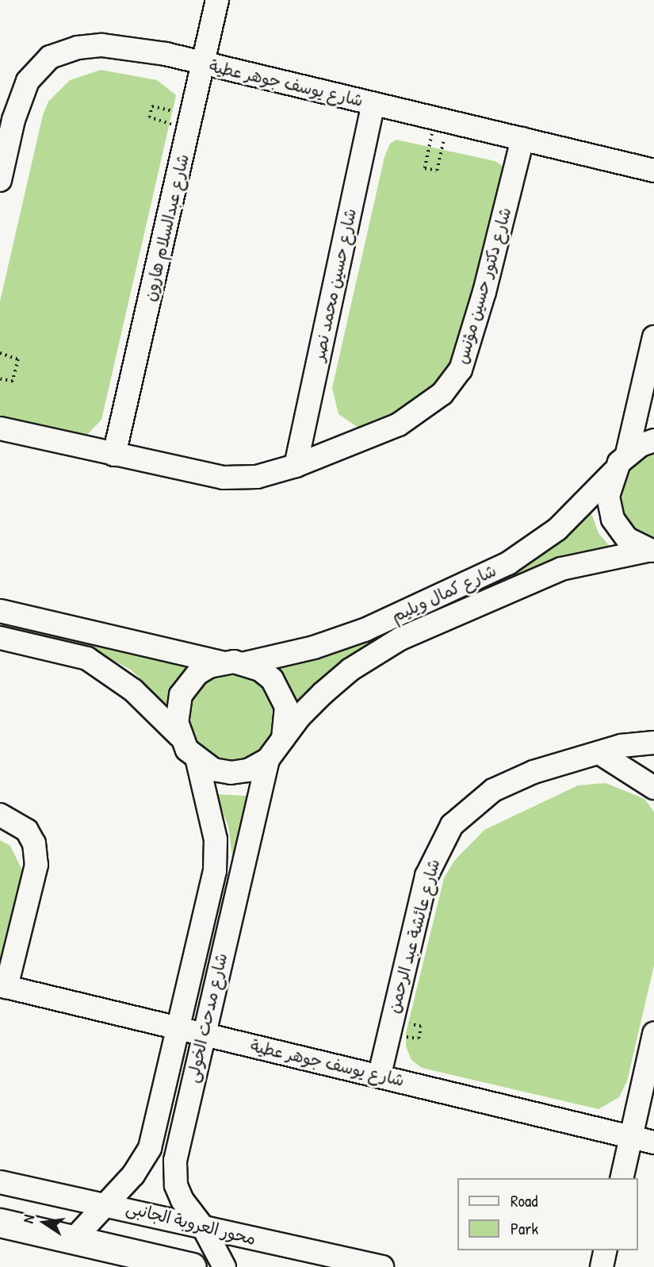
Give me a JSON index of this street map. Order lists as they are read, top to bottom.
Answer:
{
  "streets": {
    "street": [
      "شارع يوسف جوهر عطية",
      "شارع عبدالسلام هارون",
      "شارع حسين محمد نصر",
      "شارع دكتور حسين مؤنس",
      "شارع كمال ويليم",
      "شارع عائشة عبد الرحمن",
      "شارع مدحت الخولى",
      "محور العروبة الجانبى"
    ]
  },
  "crossings": [
    ["شارع يوسف جوهر عطية", "شارع عبدالسلام هارون"],
    ["شارع يوسف جوهر عطية", "شارع حسين محمد نصر"],
    ["شارع يوسف جوهر عطية", "شارع دكتور حسين مؤنس"],
    ["شارع يوسف جوهر عطية", "شارع عائشة عبد الرحمن"],
    ["شارع يوسف جوهر عطية", "شارع مدحت الخولى"],
    ["شارع عبدالسلام هارون", "شارع دكتور حسين مؤنس"],
    ["شارع حسين محمد نصر", "شارع دكتور حسين مؤنس"],
    ["شارع كمال ويليم", "شارع مدحت الخولى"],
    ["شارع مدحت الخولى", "محور العروبة الجانبى"]
  ],
  "legend": ["Road", "Park"],
  "north": "left"
}
